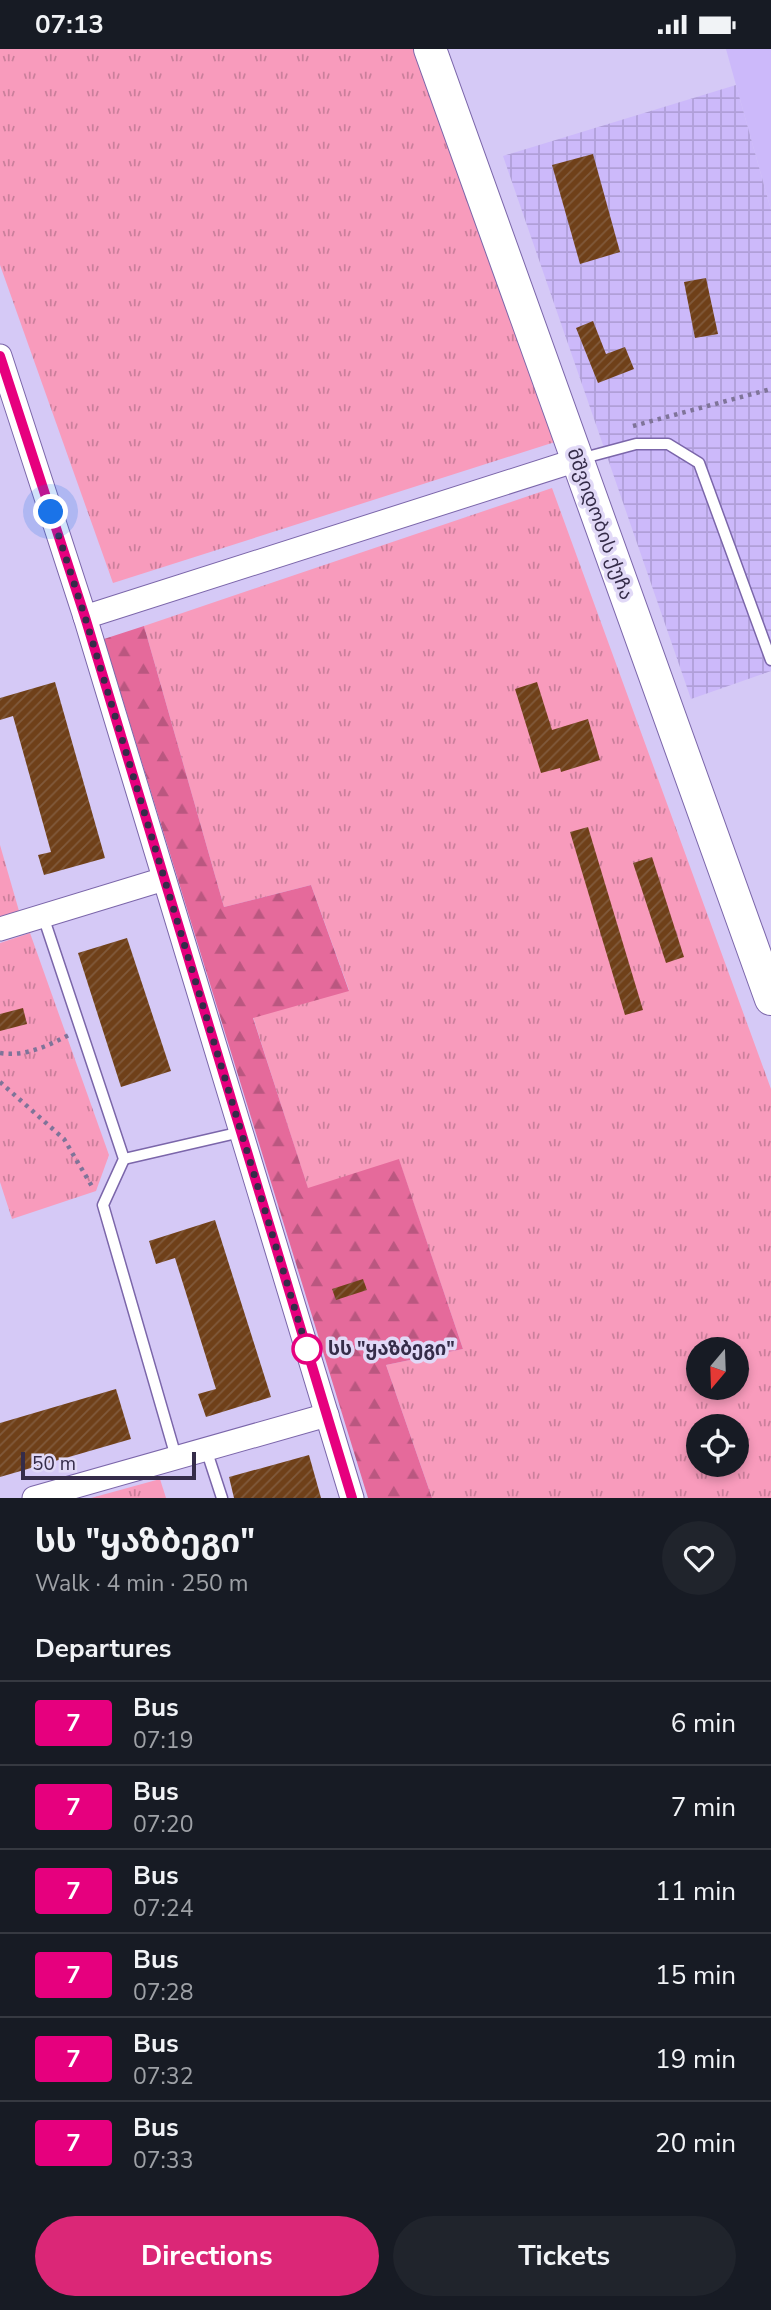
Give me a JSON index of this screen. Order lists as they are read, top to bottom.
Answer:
{
  "streets": {
    "main road": ["მშვიდობის ქუჩა"]
  },
  "places": ["სს \"ყაზბეგი\""],
  "lines": ["bus line 7"],
  "scale_bar": "50 m",
  "north": "bottom",
  "page": {
    "status": "07:13",
    "scale": "50 m",
    "heading": [
      ["სს \"ყაზბეგი\"", "Walk · 4 min · 250 m"],
      "Departures"
    ],
    "list": [
      {
        "mark": "7",
        "name": "Bus",
        "note": "07:19",
        "value": "6 min"
      },
      {
        "mark": "7",
        "name": "Bus",
        "note": "07:20",
        "value": "7 min"
      },
      {
        "mark": "7",
        "name": "Bus",
        "note": "07:24",
        "value": "11 min"
      },
      {
        "mark": "7",
        "name": "Bus",
        "note": "07:28",
        "value": "15 min"
      },
      {
        "mark": "7",
        "name": "Bus",
        "note": "07:32",
        "value": "19 min"
      },
      {
        "mark": "7",
        "name": "Bus",
        "note": "07:33",
        "value": "20 min"
      }
    ],
    "buttons": ["Directions", "Tickets"]
  }
}
